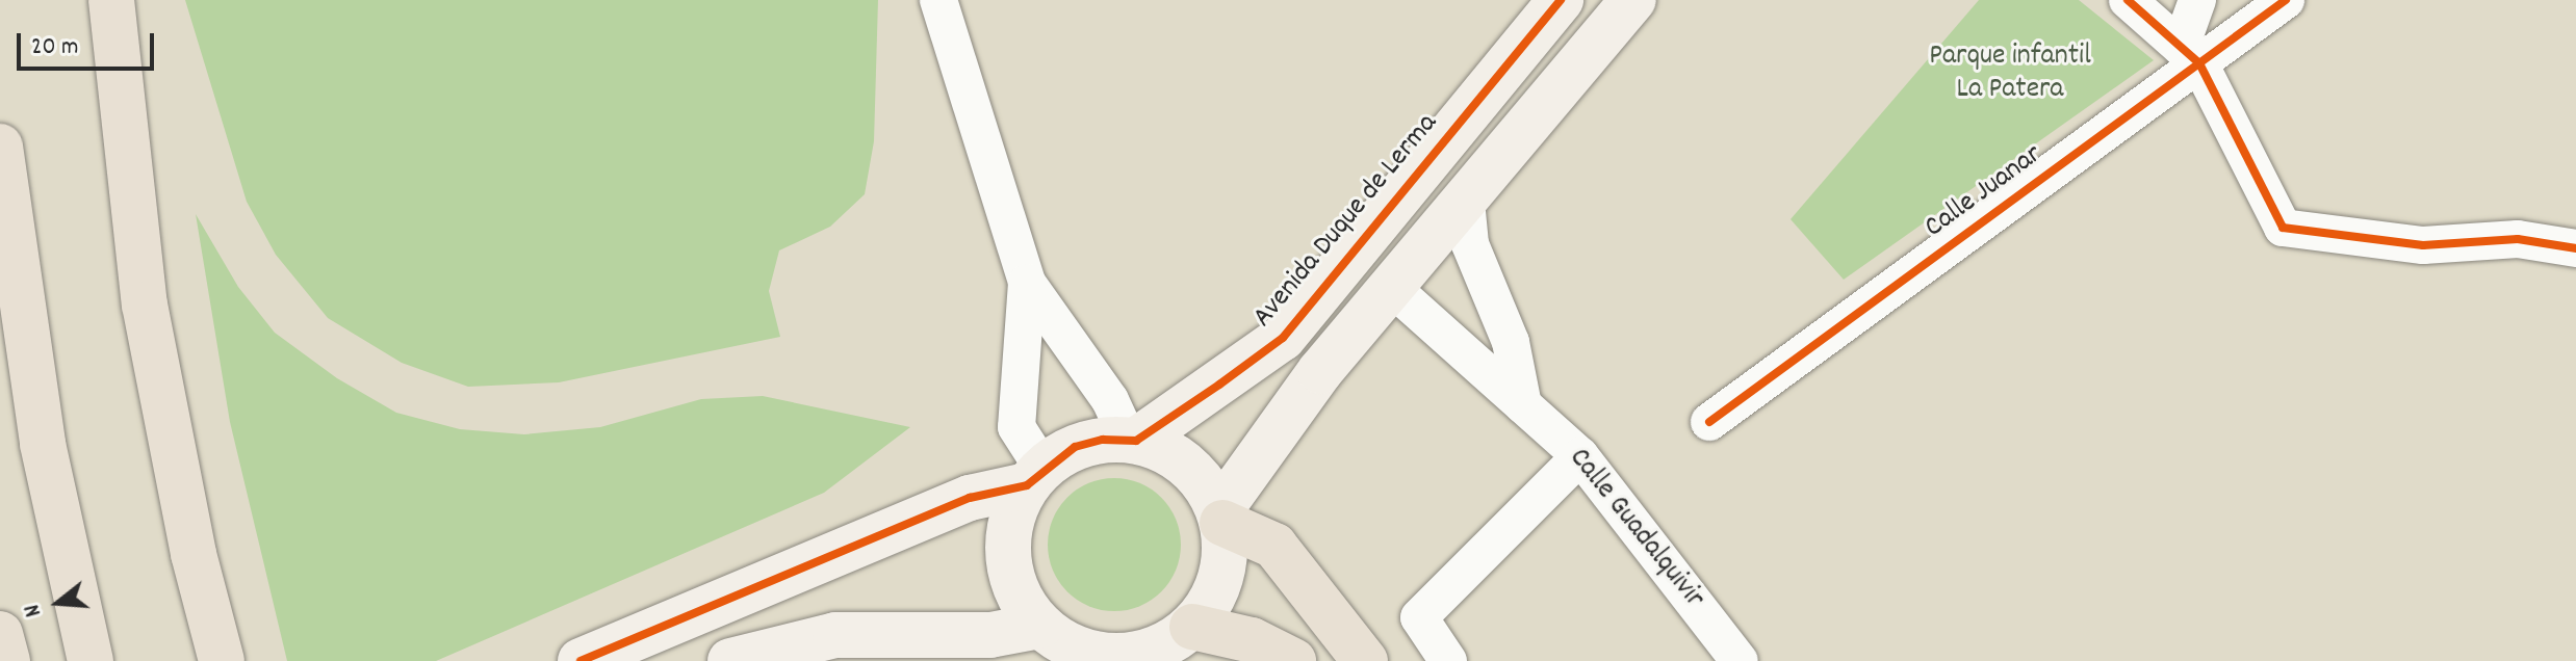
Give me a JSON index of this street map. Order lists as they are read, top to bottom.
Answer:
{
  "streets": {
    "main road": ["Avenida Duque de Lerma"],
    "street": ["Calle Juanar", "Calle Guadalquivir"]
  },
  "parks": ["Parque infantil La Patera"],
  "scale_bar": "20 m",
  "north": "left"
}
